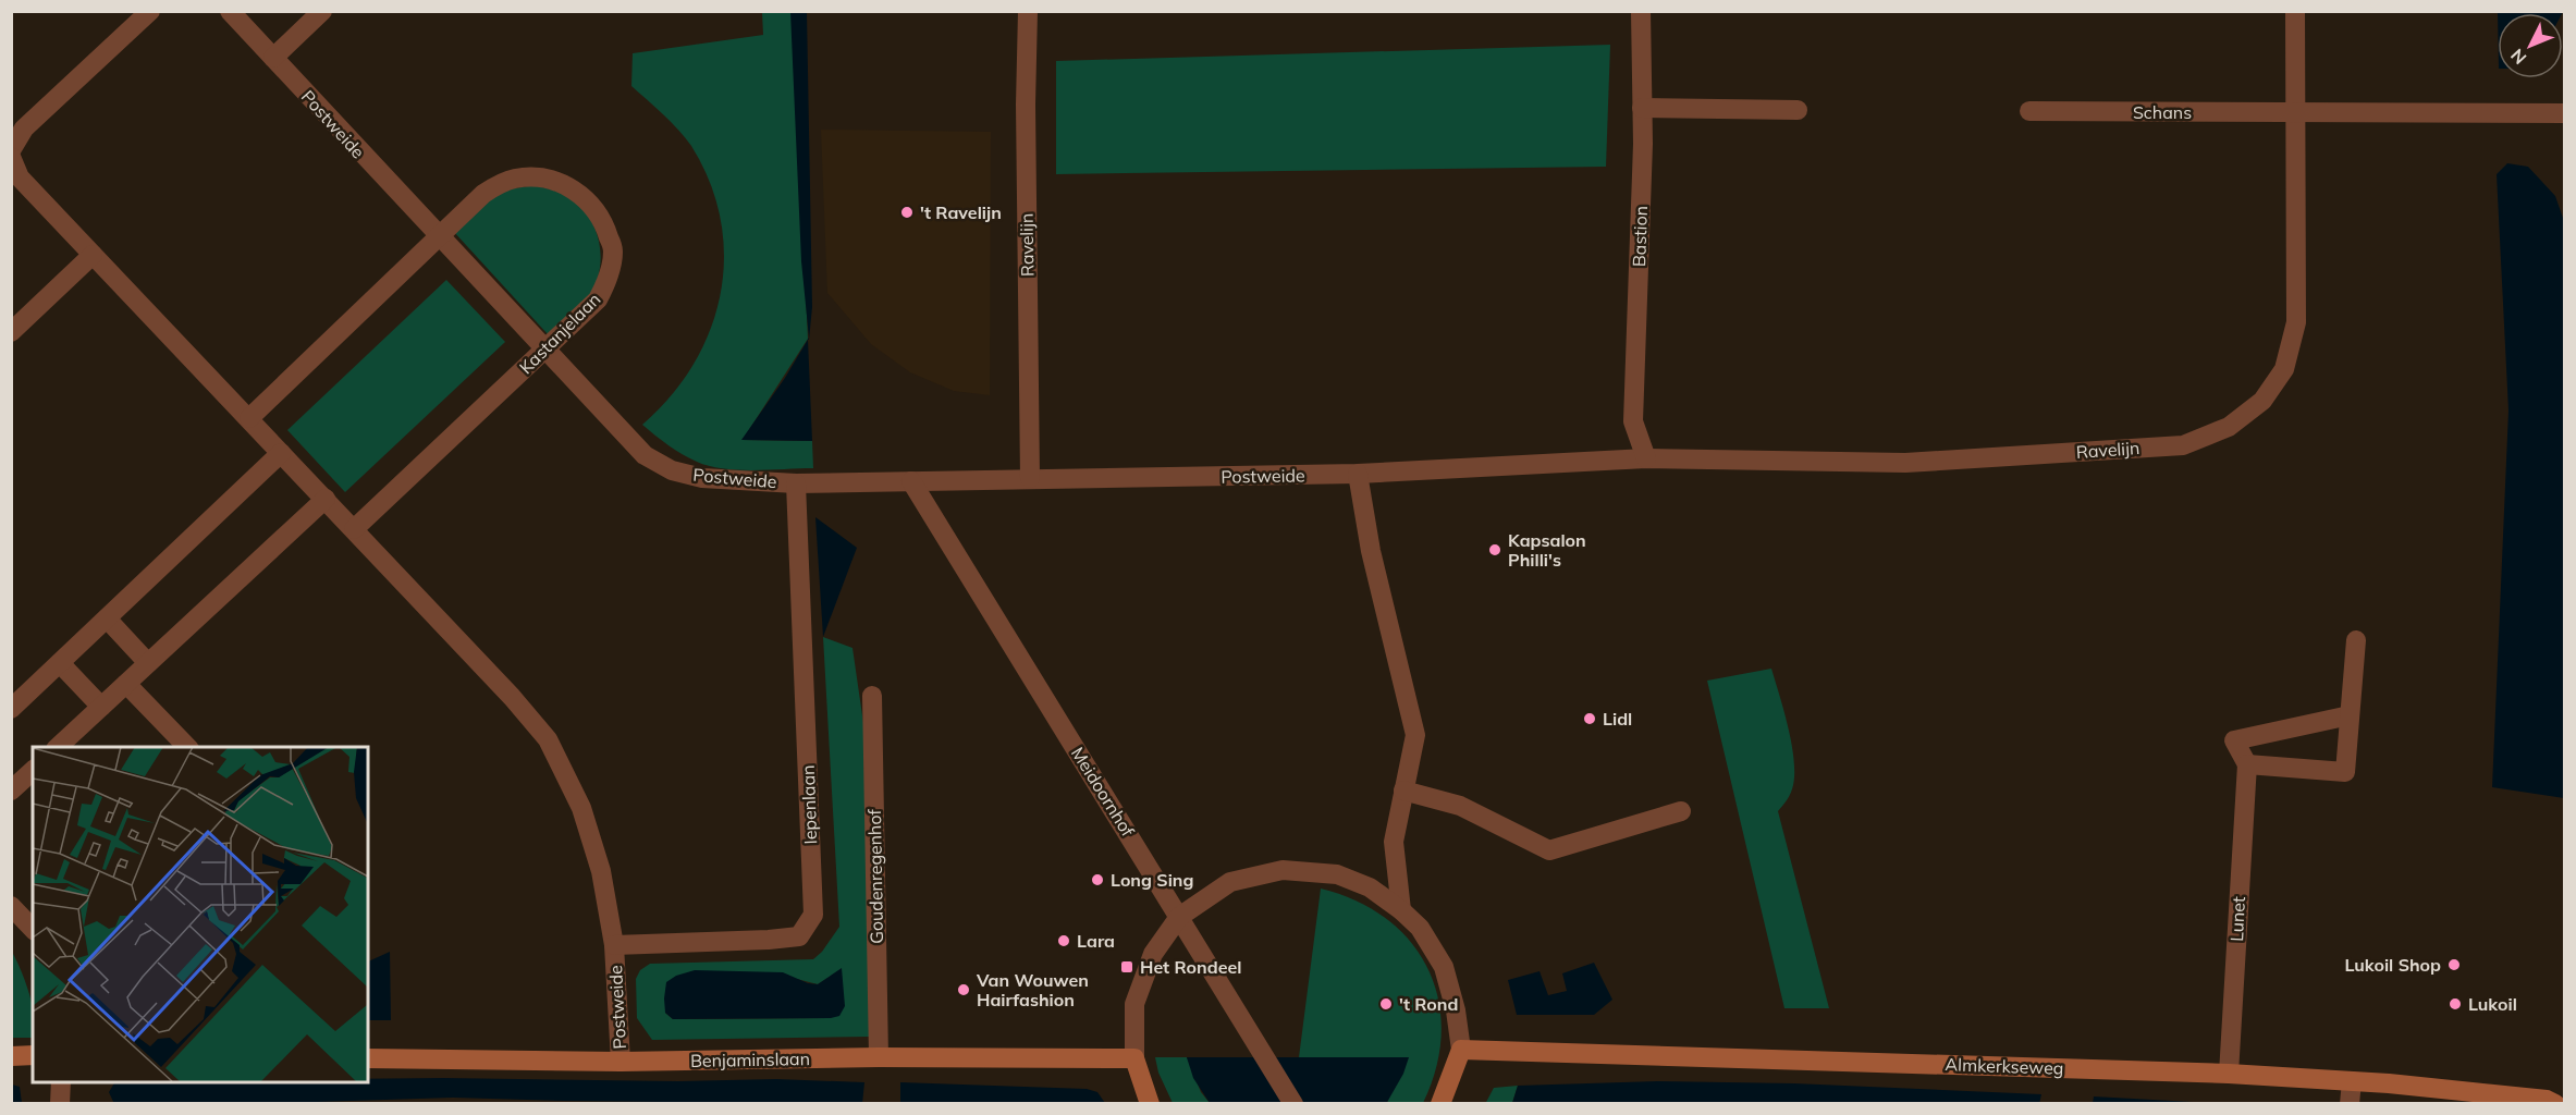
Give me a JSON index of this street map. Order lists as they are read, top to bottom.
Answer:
{
  "streets": {
    "street": [
      "Schans",
      "Postweide",
      "Bastion",
      "Ravelijn",
      "Kastanjelaan",
      "Meidoornhof",
      "Iepenlaan",
      "Goudenregenhof",
      "Lunet",
      "Benjaminslaan",
      "Almkerkseweg"
    ]
  },
  "crossings": [
    ["Schans", "Ravelijn"],
    ["Postweide", "Bastion"],
    ["Postweide", "Ravelijn"],
    ["Postweide", "Kastanjelaan"],
    ["Postweide", "Meidoornhof"],
    ["Postweide", "Iepenlaan"],
    ["Postweide", "Benjaminslaan"],
    ["Bastion", "Ravelijn"],
    ["Goudenregenhof", "Benjaminslaan"],
    ["Lunet", "Almkerkseweg"]
  ],
  "places": {
    "other": [
      "'t Ravelijn",
      "Kapsalon Philli's",
      "Lidl",
      "Long Sing",
      "Lara",
      "Lukoil Shop",
      "Van Wouwen Hairfashion",
      "'t Rond",
      "Lukoil"
    ],
    "transit": ["Het Rondeel"]
  },
  "north": "bottom left"
}
